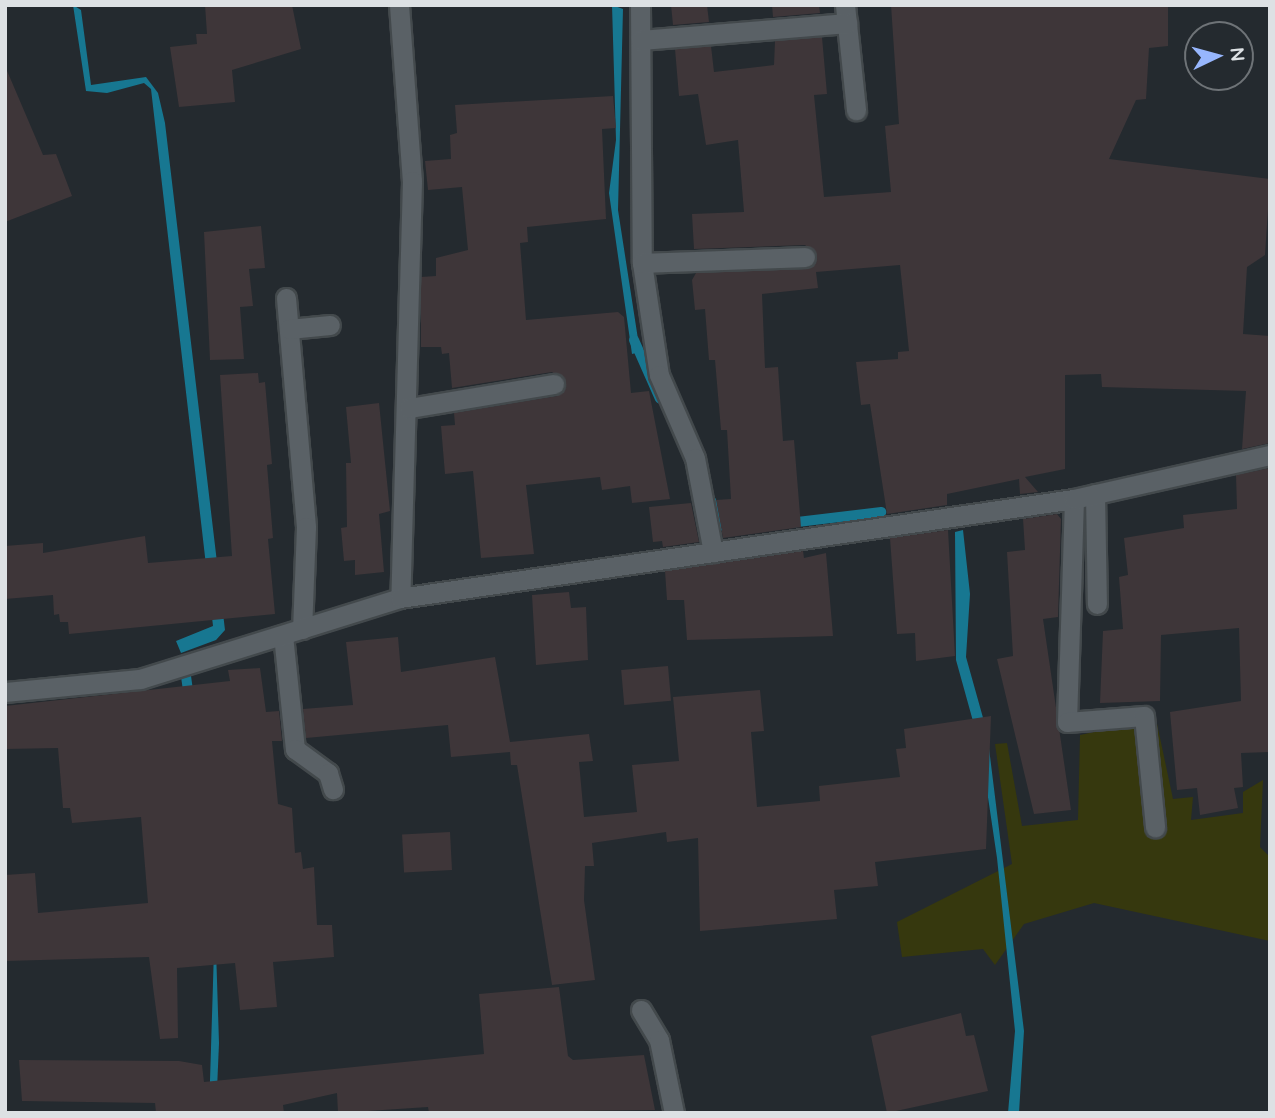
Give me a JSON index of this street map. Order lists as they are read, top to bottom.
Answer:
{
  "north": "right"
}
